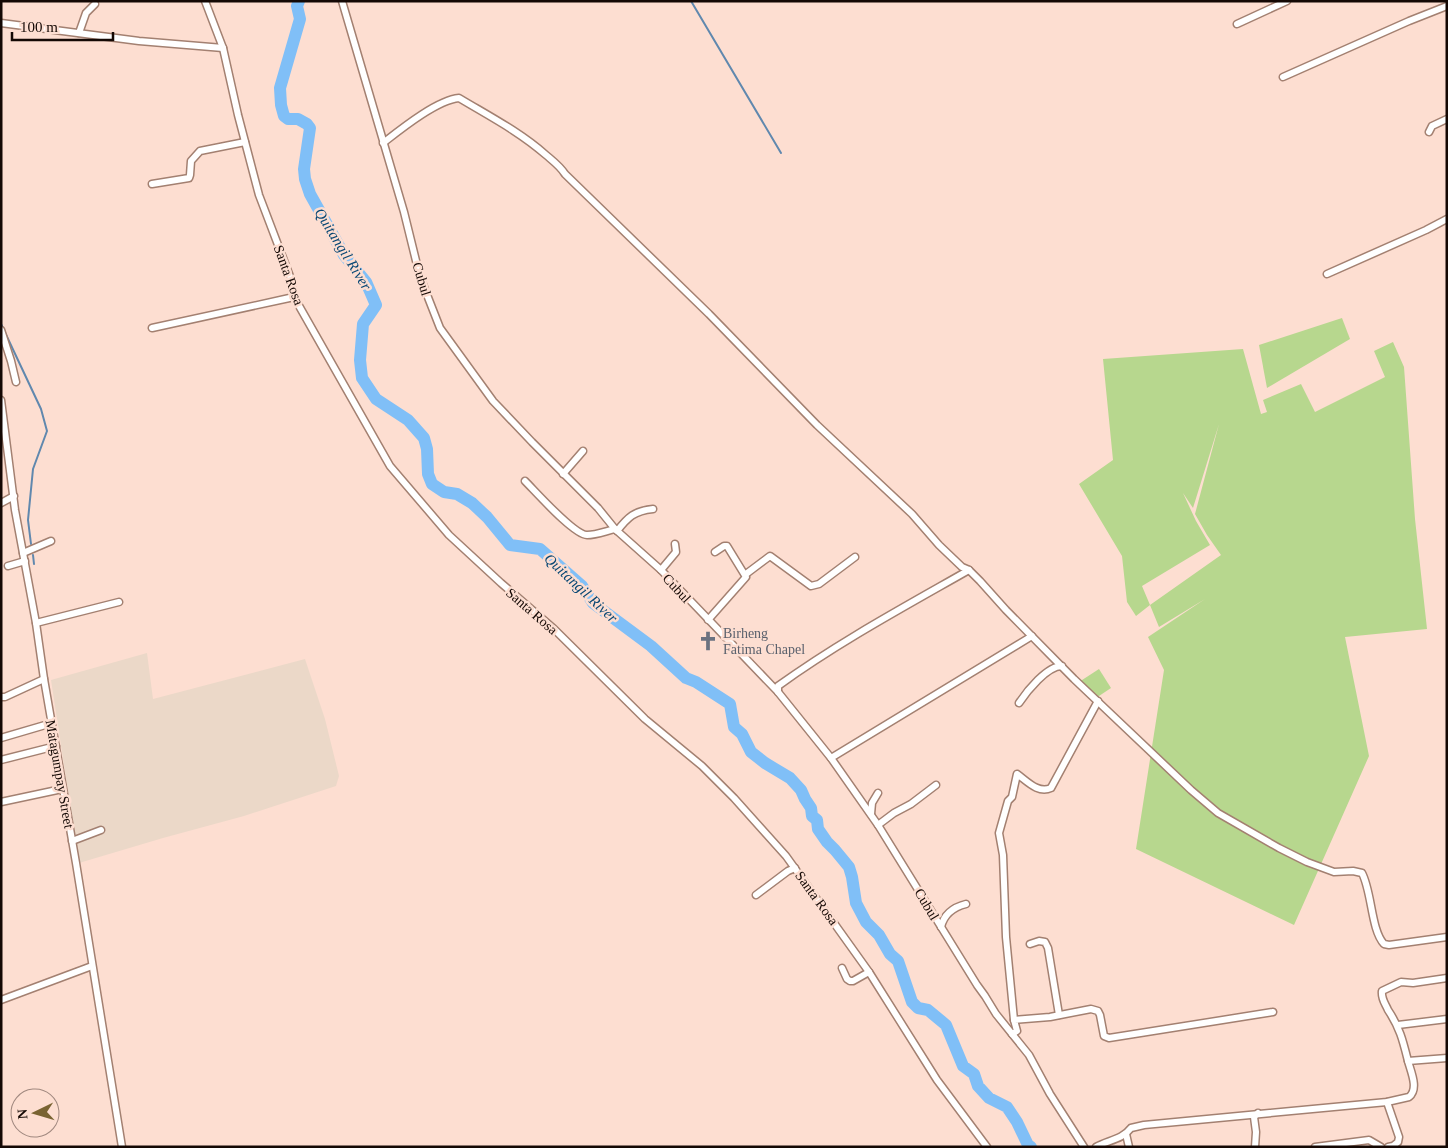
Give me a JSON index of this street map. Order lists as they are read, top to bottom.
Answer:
{
  "streets": {
    "street": ["Santa Rosa", "Cubul", "Matagumpay Street"]
  },
  "water": ["Quitangil River"],
  "places": {
    "church": ["Birheng Fatima Chapel"]
  },
  "scale_bar": "100 m",
  "north": "left"
}
